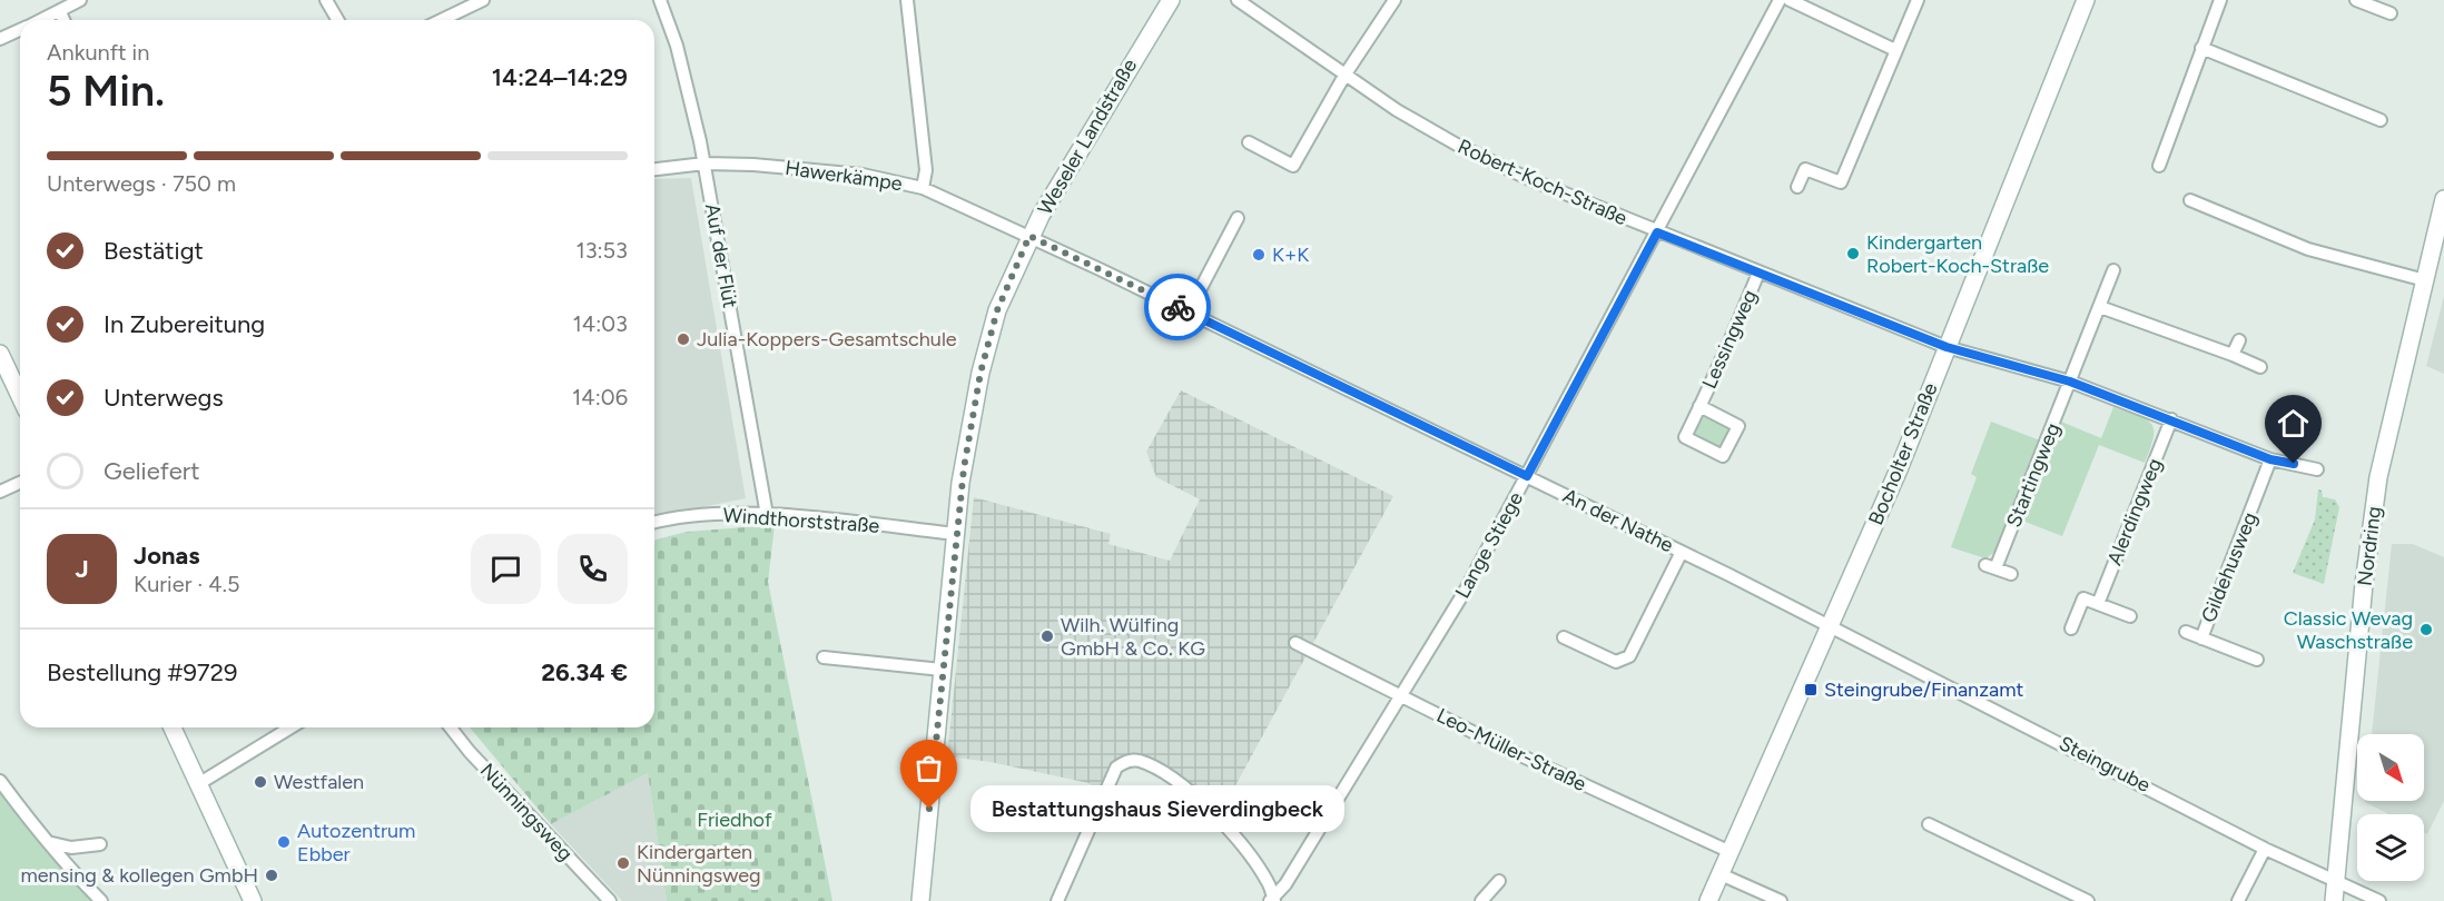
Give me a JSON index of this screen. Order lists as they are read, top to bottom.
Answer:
{
  "streets": {
    "street": [
      "Weseler Landstraße",
      "Hawerkämpe",
      "Robert-Koch-Straße",
      "Auf der Flüt",
      "Lessingweg",
      "Bocholter Straße",
      "Startingweg",
      "Alerdingweg",
      "Windthorststraße",
      "An der Nathe",
      "Lange Stiege",
      "Nordring",
      "Gildehusweg",
      "Leo-Müller-Straße",
      "Steingrube",
      "Nünningsweg"
    ]
  },
  "crossings": [
    ["Weseler Landstraße", "Hawerkämpe"],
    ["Weseler Landstraße", "Windthorststraße"],
    ["Weseler Landstraße", "An der Nathe"],
    ["Hawerkämpe", "Auf der Flüt"],
    ["Hawerkämpe", "An der Nathe"],
    ["Robert-Koch-Straße", "Lessingweg"],
    ["Robert-Koch-Straße", "Bocholter Straße"],
    ["Robert-Koch-Straße", "Startingweg"],
    ["Robert-Koch-Straße", "Alerdingweg"],
    ["Robert-Koch-Straße", "Lange Stiege"],
    ["Robert-Koch-Straße", "Gildehusweg"],
    ["Auf der Flüt", "Windthorststraße"],
    ["Bocholter Straße", "An der Nathe"],
    ["Bocholter Straße", "Leo-Müller-Straße"],
    ["Bocholter Straße", "Steingrube"],
    ["An der Nathe", "Lange Stiege"],
    ["An der Nathe", "Steingrube"],
    ["Lange Stiege", "Leo-Müller-Straße"],
    ["Nordring", "Steingrube"]
  ],
  "parks": ["Friedhof"],
  "places": {
    "other": [
      "Kindergarten Robert-Koch-Straße",
      "K+K",
      "Julia-Koppers-Gesamtschule",
      "Classic Wevag Waschstraße",
      "Wilh. Wülfing GmbH & Co. KG",
      "Westfalen",
      "Bestattungshaus Sieverdingbeck",
      "Autozentrum Ebber",
      "Kindergarten Nünningsweg",
      "mensing & kollegen GmbH"
    ],
    "transit": ["Steingrube/Finanzamt"]
  },
  "north": "bottom right",
  "page": {
    "heading": ["5 Min.", "Ankunft in", "14:24–14:29"],
    "panel": [
      "Jonas",
      "Kurier · 4.5",
      "Bestellung #9729",
      "26.34 €"
    ],
    "bar": "Unterwegs · 750 m",
    "list": [
      ["Bestätigt", "13:53"],
      ["In Zubereitung", "14:03"],
      ["Unterwegs", "14:06"],
      "Geliefert"
    ],
    "round": "J",
    "bubble": "Bestattungshaus Sieverdingbeck"
  }
}
